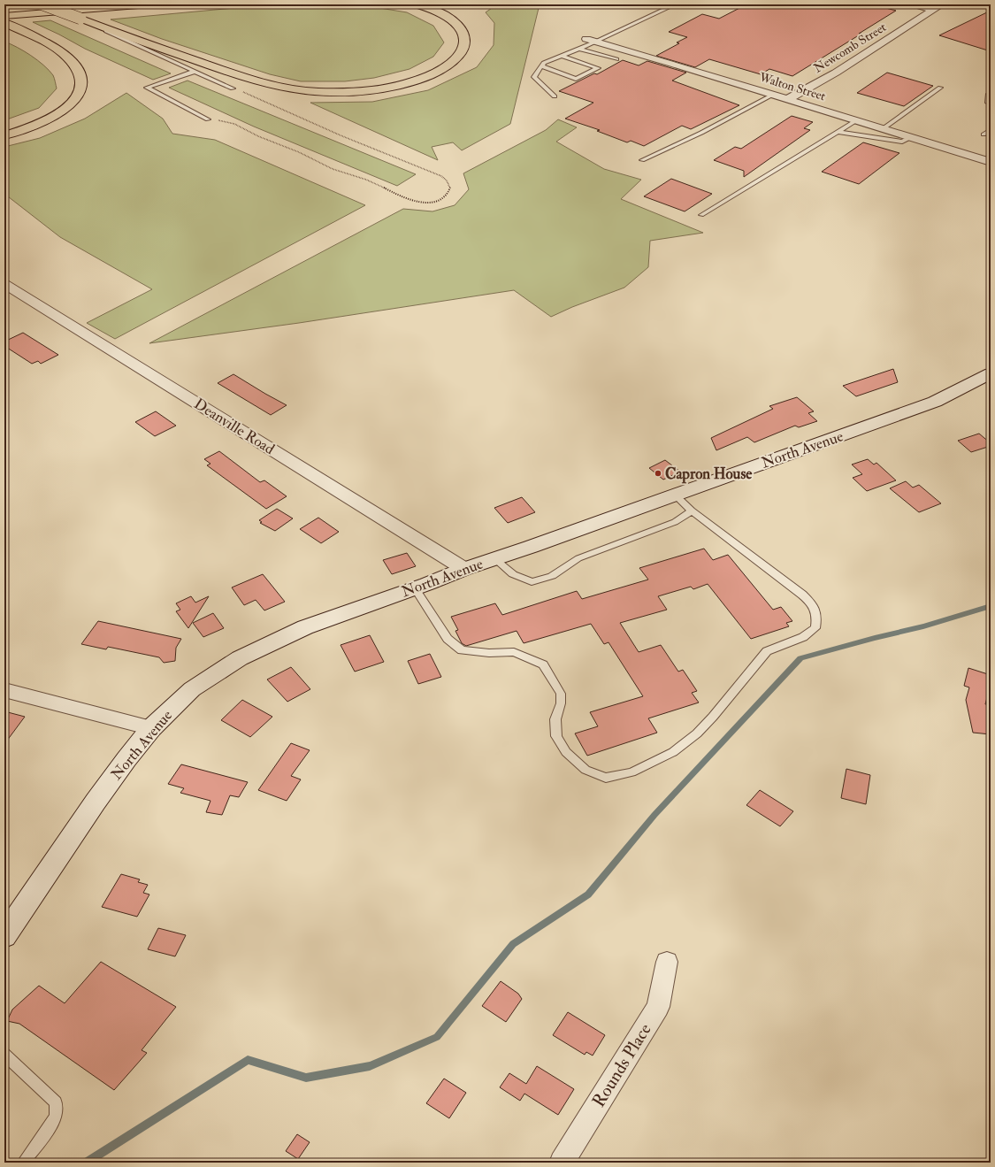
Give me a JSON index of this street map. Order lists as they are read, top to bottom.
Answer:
{
  "streets": {
    "main road": ["North Avenue"],
    "street": [
      "Newcomb Street",
      "Walton Street",
      "Deanville Road",
      "Rounds Place"
    ]
  },
  "crossings": [
    ["Newcomb Street", "Walton Street"],
    ["Deanville Road", "North Avenue"]
  ],
  "places": ["Capron House"]
}
